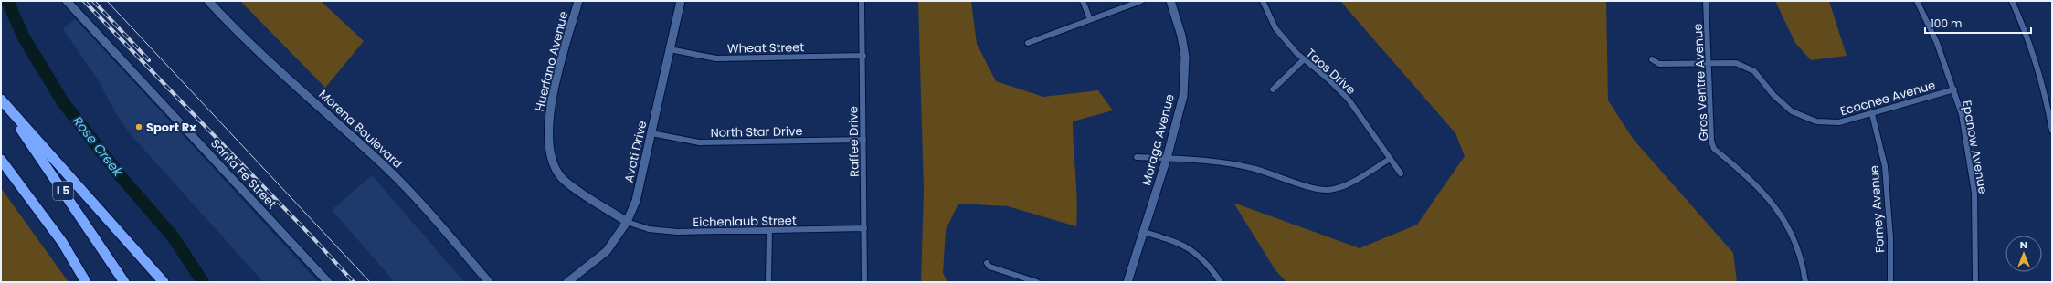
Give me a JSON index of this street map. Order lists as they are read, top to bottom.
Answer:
{
  "streets": {
    "highway": ["I 5"],
    "street": [
      "Wheat Street",
      "Huerfano Avenue",
      "Taos Drive",
      "Gros Ventre Avenue",
      "Ecochee Avenue",
      "Morena Boulevard",
      "North Star Drive",
      "Moraga Avenue",
      "Raffee Drive",
      "Epanow Avenue",
      "Avati Drive",
      "Santa Fe Street",
      "Forney Avenue",
      "Eichenlaub Street"
    ]
  },
  "crossings": [
    ["Wheat Street", "Raffee Drive"],
    ["Wheat Street", "Avati Drive"],
    ["Huerfano Avenue", "Avati Drive"],
    ["Huerfano Avenue", "Eichenlaub Street"],
    ["Gros Ventre Avenue", "Ecochee Avenue"],
    ["Ecochee Avenue", "Epanow Avenue"],
    ["Ecochee Avenue", "Forney Avenue"],
    ["North Star Drive", "Raffee Drive"],
    ["North Star Drive", "Avati Drive"],
    ["Raffee Drive", "Eichenlaub Street"],
    ["Avati Drive", "Eichenlaub Street"]
  ],
  "water": ["Rose Creek"],
  "places": ["Sport Rx"],
  "scale_bar": "100 m",
  "north": "top"
}
